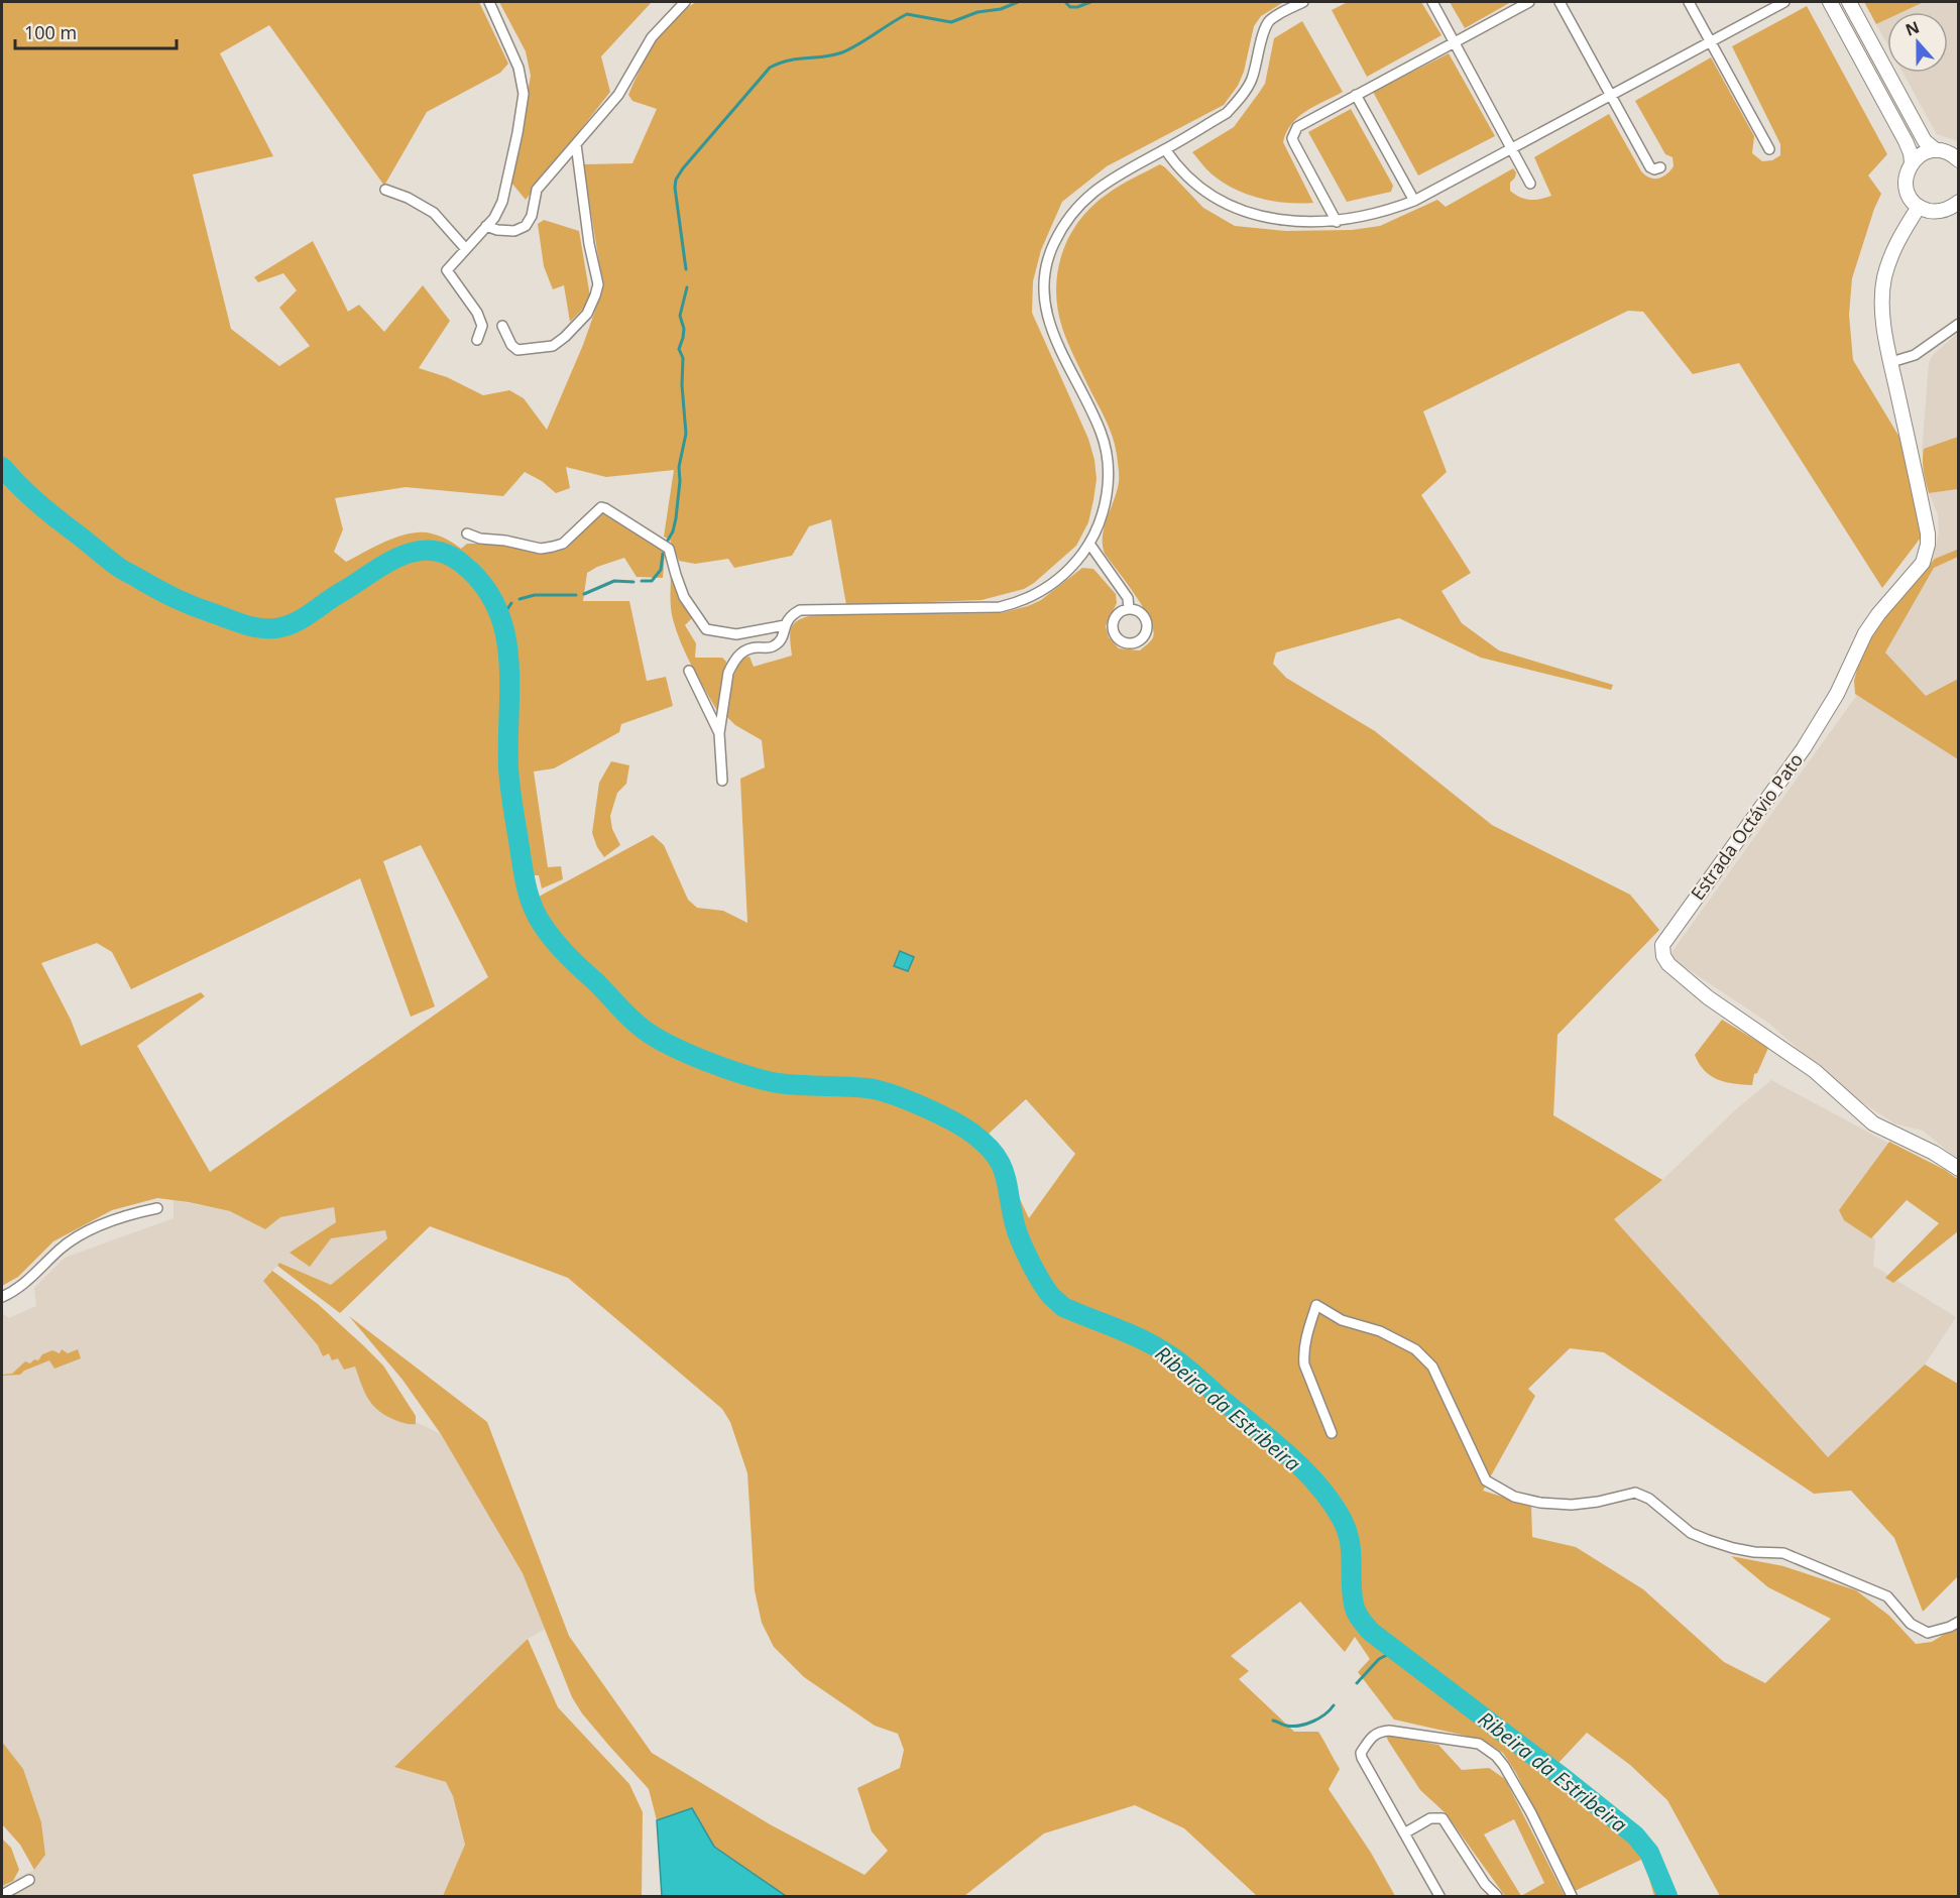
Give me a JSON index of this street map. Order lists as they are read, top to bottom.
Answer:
{
  "streets": {
    "street": ["Estrada Octávio Pato"]
  },
  "water": ["Ribeira da Estribeira"],
  "scale_bar": "100 m",
  "north": "top"
}
